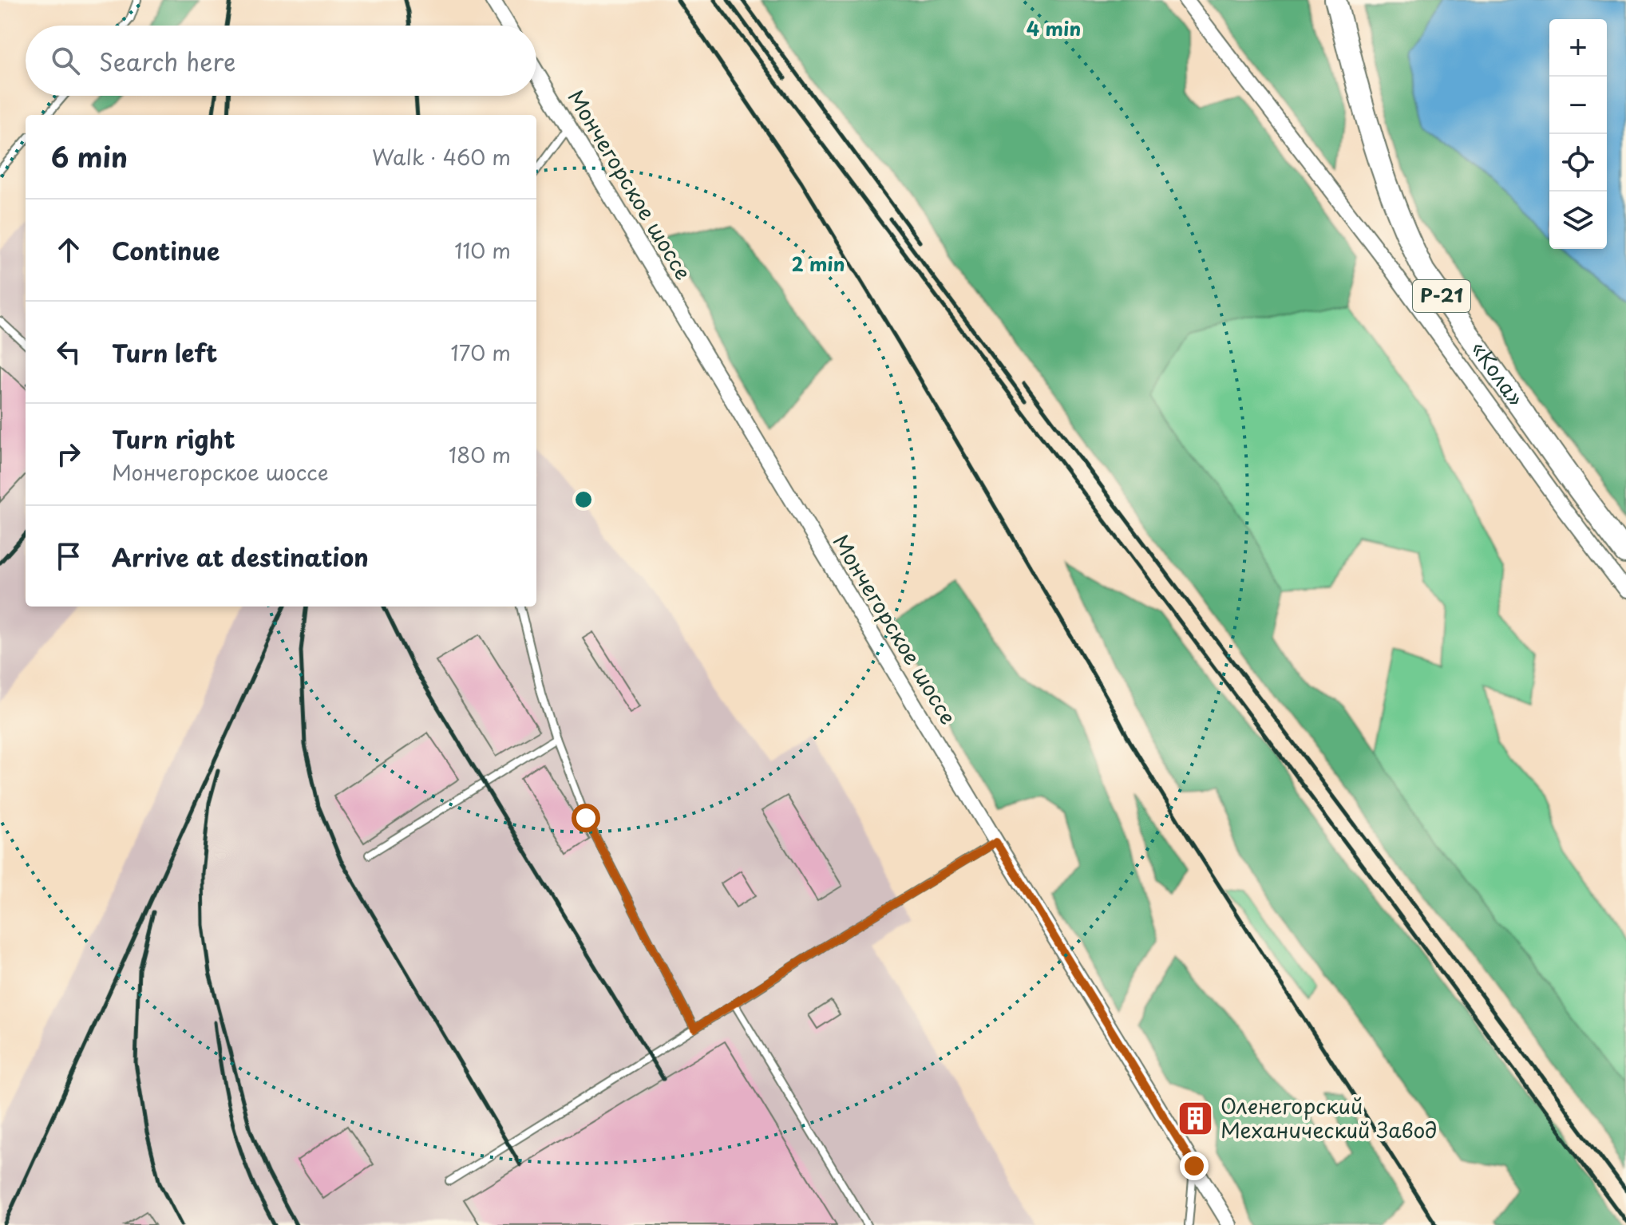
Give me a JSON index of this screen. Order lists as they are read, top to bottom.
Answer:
{
  "streets": {
    "highway": ["Р-21", "«Кола»"],
    "street": ["Мончегорское шоссе"]
  },
  "places": {
    "building": ["Оленегорский Механический Завод"]
  },
  "page": {
    "map_buttons": ["+", "−"],
    "search": "Search here",
    "heading": ["6 min", "Walk · 460 m"],
    "list": [
      ["Continue", "110 m"],
      ["Turn left", "170 m"],
      ["Turn right", "Мончегорское шоссе", "180 m"],
      "Arrive at destination"
    ]
  },
  "rings": ["4 min", "2 min"]
}
